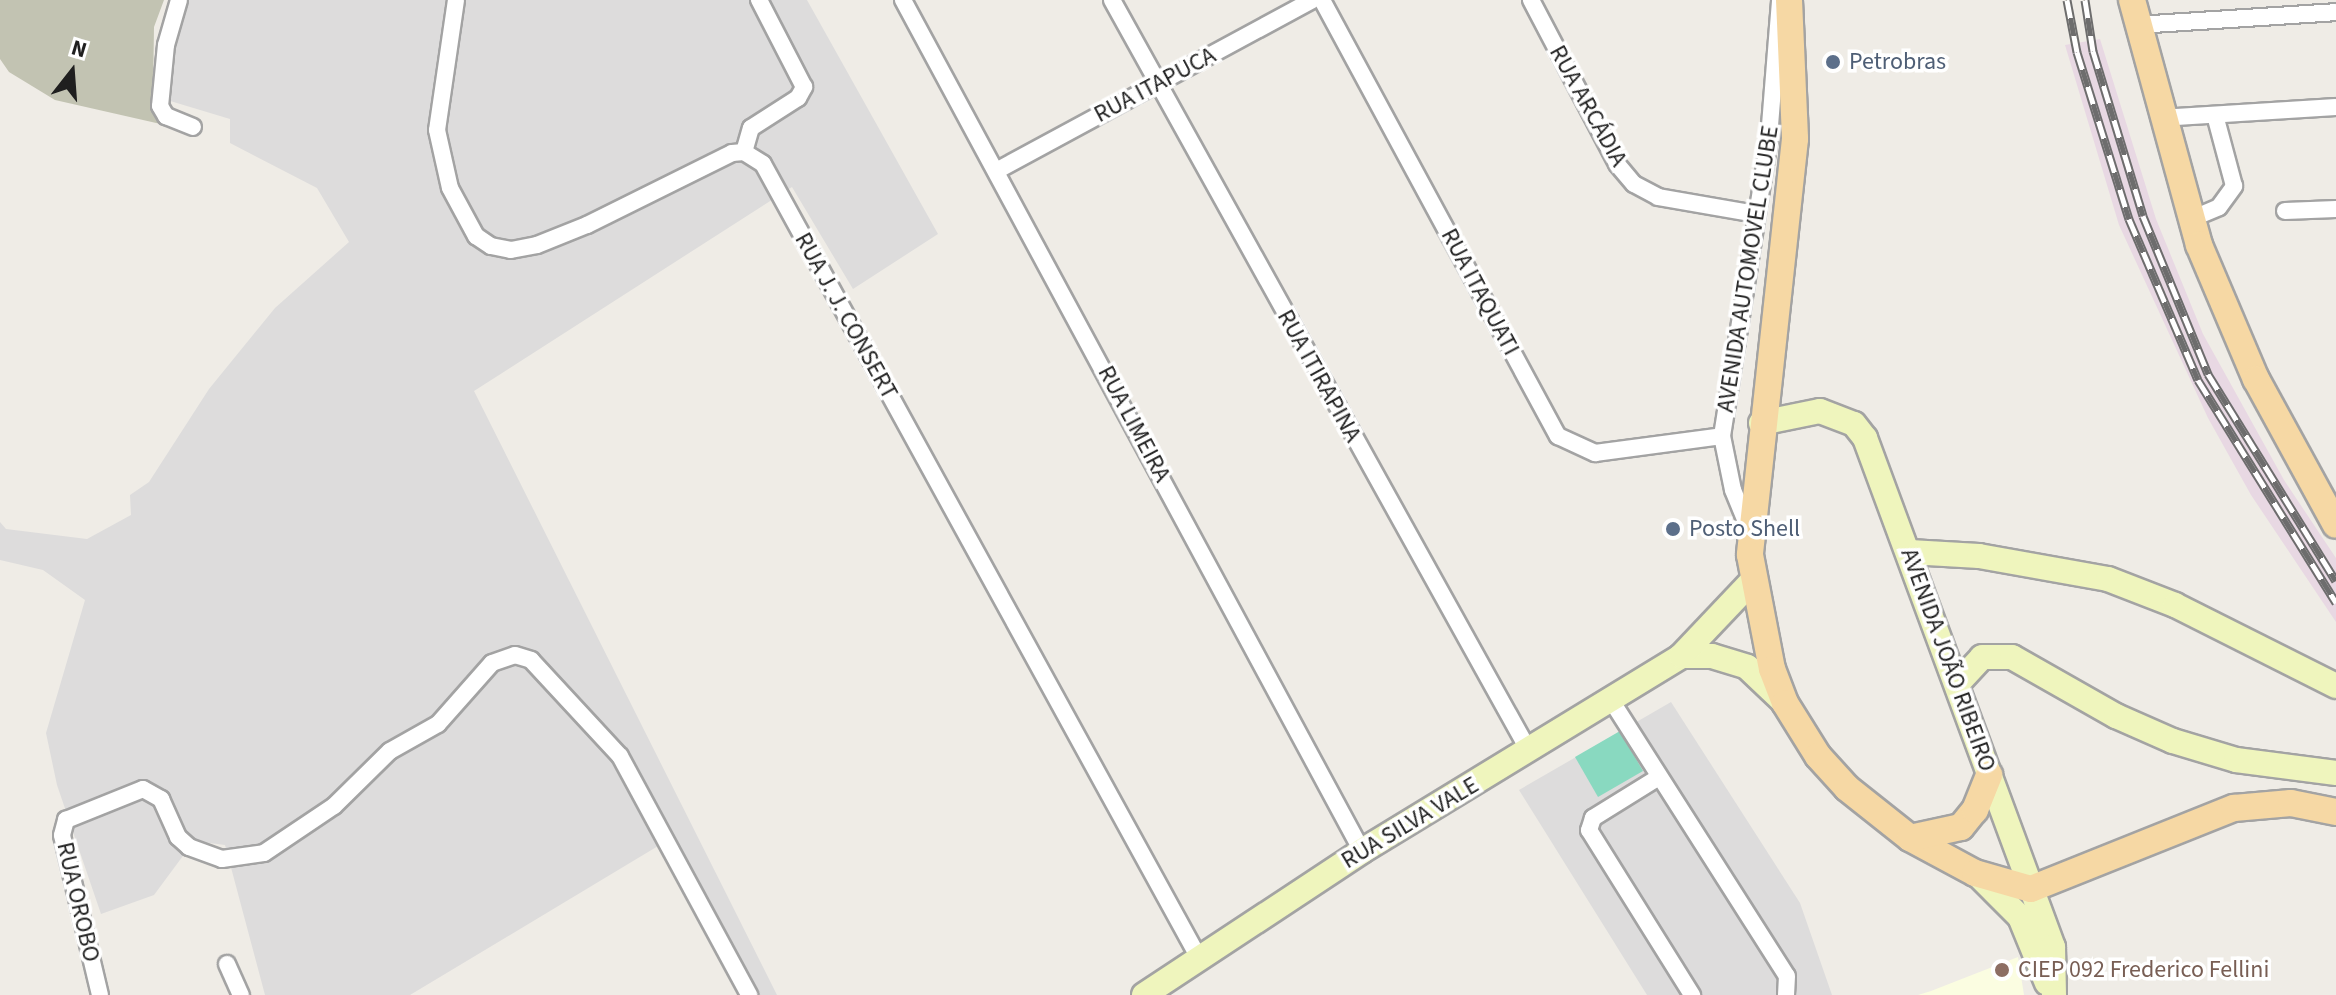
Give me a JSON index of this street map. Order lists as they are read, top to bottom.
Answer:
{
  "streets": {
    "main road": ["AVENIDA JOÃO RIBEIRO", "RUA SILVA VALE"],
    "street": [
      "RUA ITAPUCA",
      "RUA ARCÁDIA",
      "AVENIDA AUTOMOVEL CLUBE",
      "RUA ITAQUATI",
      "RUA J. J. CONSERT",
      "RUA ITIRAPINA",
      "RUA LIMEIRA",
      "RUA OROBO"
    ]
  },
  "crossings": [
    ["RUA ITAPUCA", "RUA ITIRAPINA"],
    ["RUA ITAPUCA", "RUA LIMEIRA"],
    ["RUA ARCÁDIA", "AVENIDA AUTOMOVEL CLUBE"],
    ["AVENIDA AUTOMOVEL CLUBE", "RUA ITAQUATI"],
    ["RUA J. J. CONSERT", "RUA SILVA VALE"],
    ["RUA ITIRAPINA", "RUA SILVA VALE"],
    ["RUA LIMEIRA", "RUA SILVA VALE"]
  ],
  "places": ["Petrobras", "Posto Shell", "CIEP 092 Frederico Fellini"],
  "north": "top"
}
